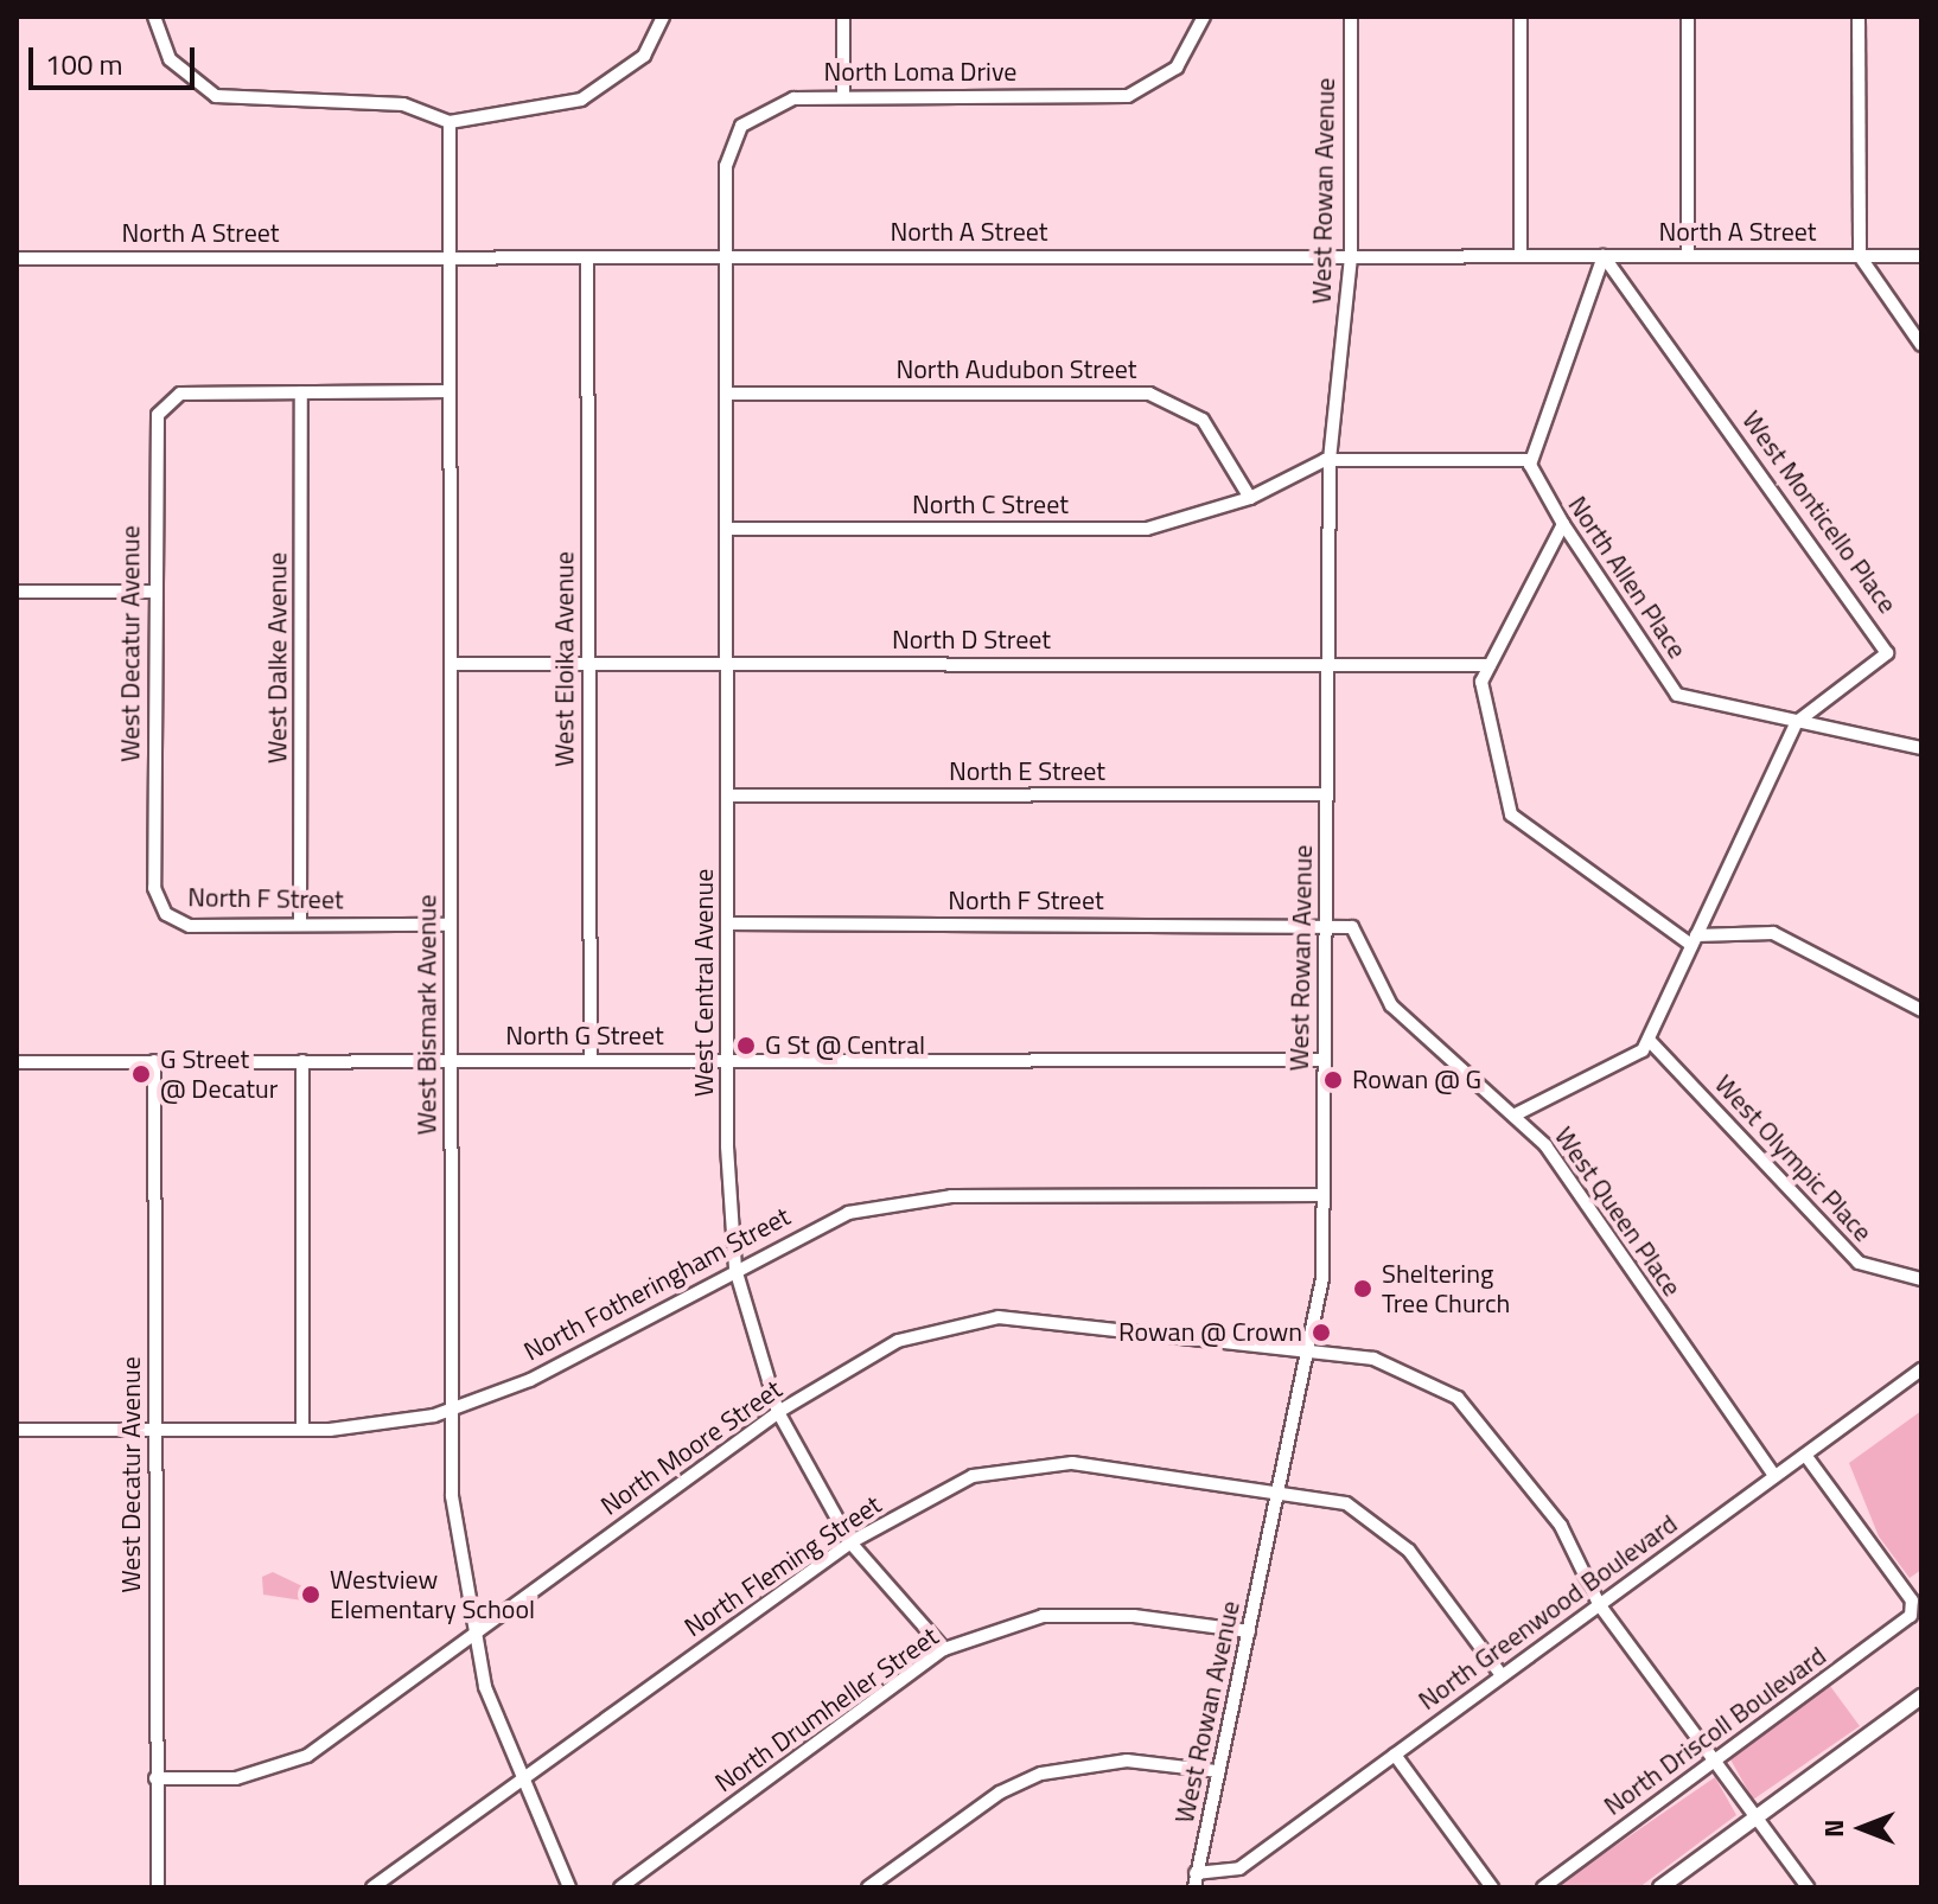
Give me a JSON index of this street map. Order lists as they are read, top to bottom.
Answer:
{
  "streets": {
    "street": [
      "North Loma Drive",
      "West Rowan Avenue",
      "North A Street",
      "North Audubon Street",
      "North C Street",
      "West Monticello Place",
      "North Allen Place",
      "North D Street",
      "West Decatur Avenue",
      "West Dalke Avenue",
      "West Eloika Avenue",
      "North E Street",
      "North F Street",
      "West Central Avenue",
      "West Bismark Avenue",
      "North G Street",
      "West Olympic Place",
      "West Queen Place",
      "North Fotheringham Street",
      "North Moore Street",
      "North Fleming Street",
      "North Greenwood Boulevard",
      "North Drumheller Street",
      "North Driscoll Boulevard"
    ]
  },
  "crossings": [
    ["North Loma Drive", "North A Street"],
    ["North Loma Drive", "West Central Avenue"],
    ["West Rowan Avenue", "North A Street"],
    ["West Rowan Avenue", "North D Street"],
    ["West Rowan Avenue", "North E Street"],
    ["West Rowan Avenue", "North F Street"],
    ["West Rowan Avenue", "North G Street"],
    ["West Rowan Avenue", "West Queen Place"],
    ["West Rowan Avenue", "North Fotheringham Street"],
    ["West Rowan Avenue", "North Moore Street"],
    ["West Rowan Avenue", "North Fleming Street"],
    ["West Rowan Avenue", "North Greenwood Boulevard"],
    ["West Rowan Avenue", "North Drumheller Street"],
    ["North A Street", "West Monticello Place"],
    ["North A Street", "West Eloika Avenue"],
    ["North A Street", "West Central Avenue"],
    ["North A Street", "West Bismark Avenue"],
    ["North Audubon Street", "North C Street"],
    ["North Audubon Street", "West Central Avenue"],
    ["North C Street", "West Central Avenue"],
    ["West Monticello Place", "North Allen Place"],
    ["West Monticello Place", "West Olympic Place"],
    ["North D Street", "West Eloika Avenue"],
    ["North D Street", "West Central Avenue"],
    ["North D Street", "West Bismark Avenue"],
    ["West Decatur Avenue", "West Dalke Avenue"],
    ["West Decatur Avenue", "North F Street"],
    ["West Decatur Avenue", "North G Street"],
    ["West Decatur Avenue", "North Fotheringham Street"],
    ["West Decatur Avenue", "North Moore Street"],
    ["West Dalke Avenue", "North F Street"],
    ["West Eloika Avenue", "North G Street"],
    ["North E Street", "West Central Avenue"],
    ["North F Street", "West Central Avenue"],
    ["North F Street", "West Bismark Avenue"],
    ["North F Street", "West Queen Place"],
    ["West Central Avenue", "North G Street"],
    ["West Central Avenue", "North Fotheringham Street"],
    ["West Central Avenue", "North Moore Street"],
    ["West Central Avenue", "North Fleming Street"],
    ["West Central Avenue", "North Drumheller Street"],
    ["West Bismark Avenue", "North G Street"],
    ["West Bismark Avenue", "North Fotheringham Street"],
    ["West Bismark Avenue", "North Moore Street"],
    ["West Bismark Avenue", "North Fleming Street"],
    ["West Queen Place", "North Greenwood Boulevard"],
    ["North Moore Street", "North Greenwood Boulevard"],
    ["North Moore Street", "North Driscoll Boulevard"],
    ["North Fleming Street", "North Greenwood Boulevard"],
    ["North Greenwood Boulevard", "North Driscoll Boulevard"]
  ],
  "places": [
    "G St @ Central",
    "G Street @ Decatur",
    "Rowan @ G",
    "Sheltering Tree Church",
    "Rowan @ Crown",
    "Westview Elementary School"
  ],
  "scale_bar": "100 m",
  "north": "left"
}
